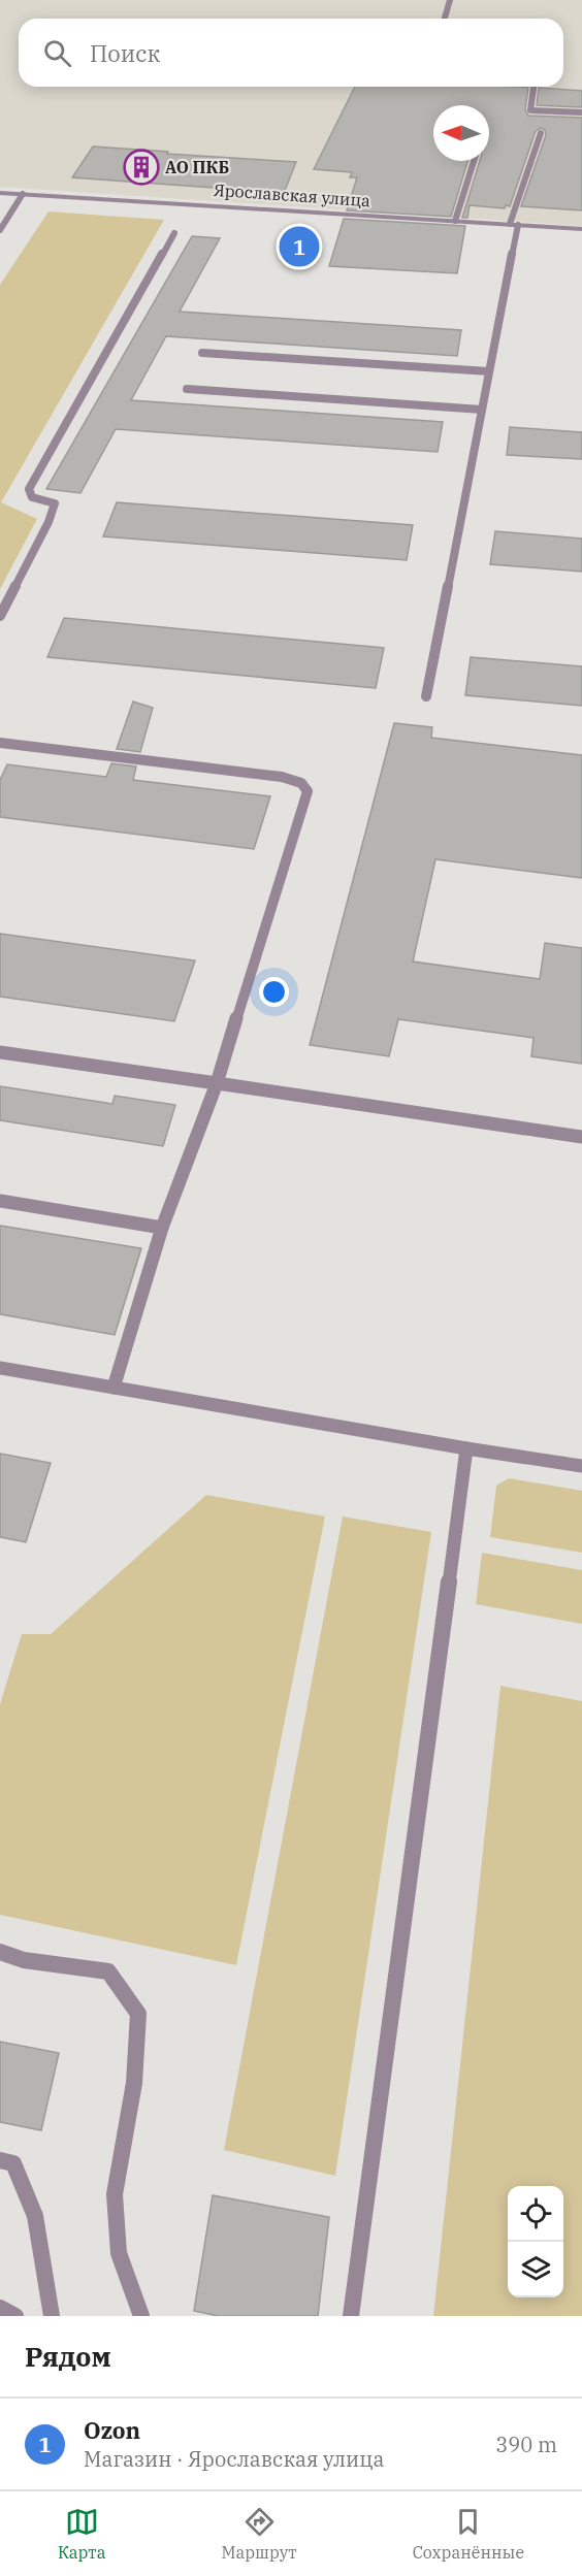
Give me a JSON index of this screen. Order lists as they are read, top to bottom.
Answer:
{
  "streets": {
    "street": ["Ярославская улица"]
  },
  "places": {
    "building": ["АО ПКБ"]
  },
  "north": "left",
  "page": {
    "search": "Поиск",
    "pins": "1",
    "heading": "Рядом",
    "list": [
      {
        "mark": "1",
        "name": "Ozon",
        "note": "Магазин · Ярославская улица",
        "value": "390 m"
      }
    ],
    "nav": ["Карта", "Маршрут", "Сохранённые"]
  }
}
